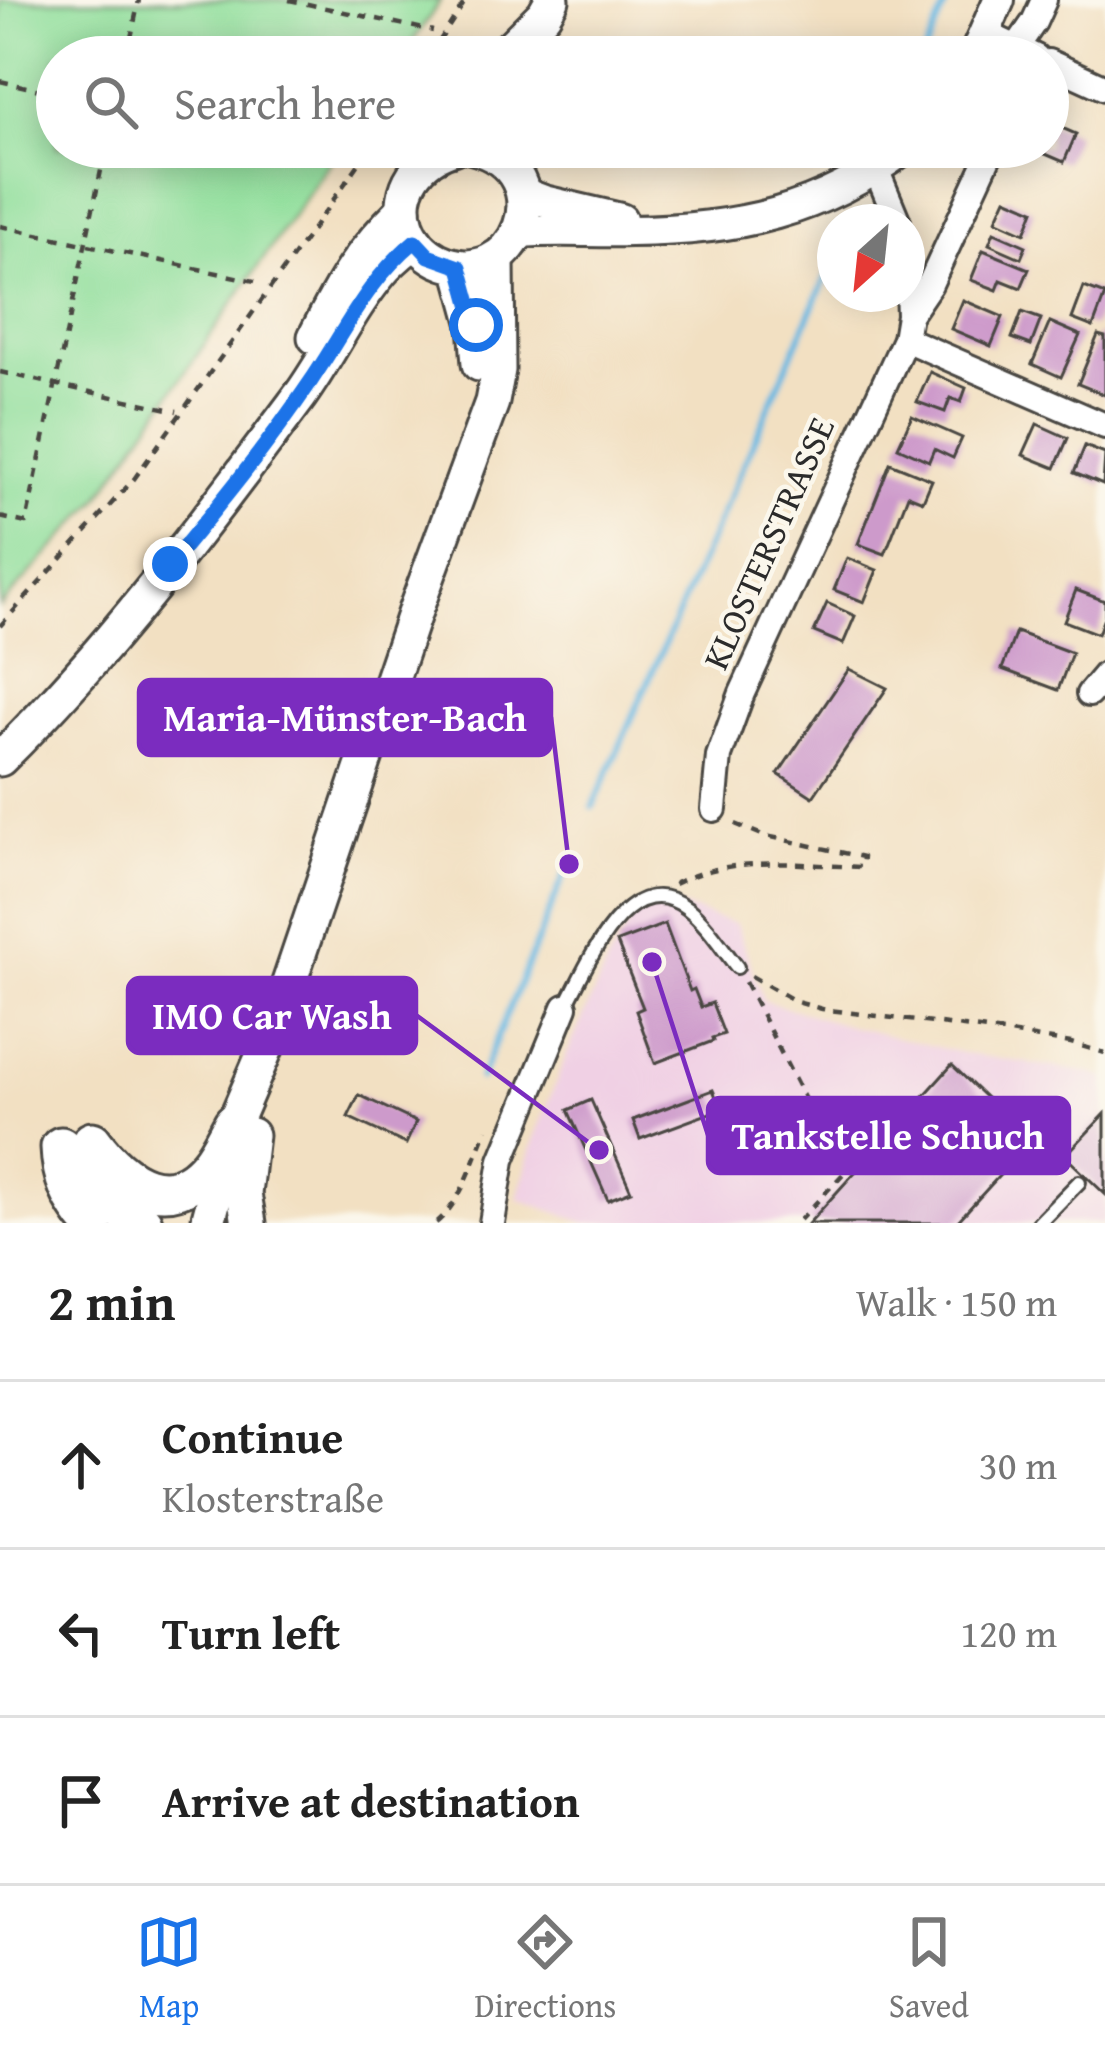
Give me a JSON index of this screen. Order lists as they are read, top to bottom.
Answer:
{
  "streets": {
    "street": ["KLOSTERSTRASSE"]
  },
  "places": ["Maria-Münster-Bach", "Tankstelle Schuch", "IMO Car Wash"],
  "north": "bottom left",
  "page": {
    "search": "Search here",
    "heading": ["2 min", "Walk · 150 m"],
    "list": [
      ["Continue", "Klosterstraße", "30 m"],
      ["Turn left", "120 m"],
      "Arrive at destination"
    ],
    "nav": ["Map", "Directions", "Saved"]
  }
}
